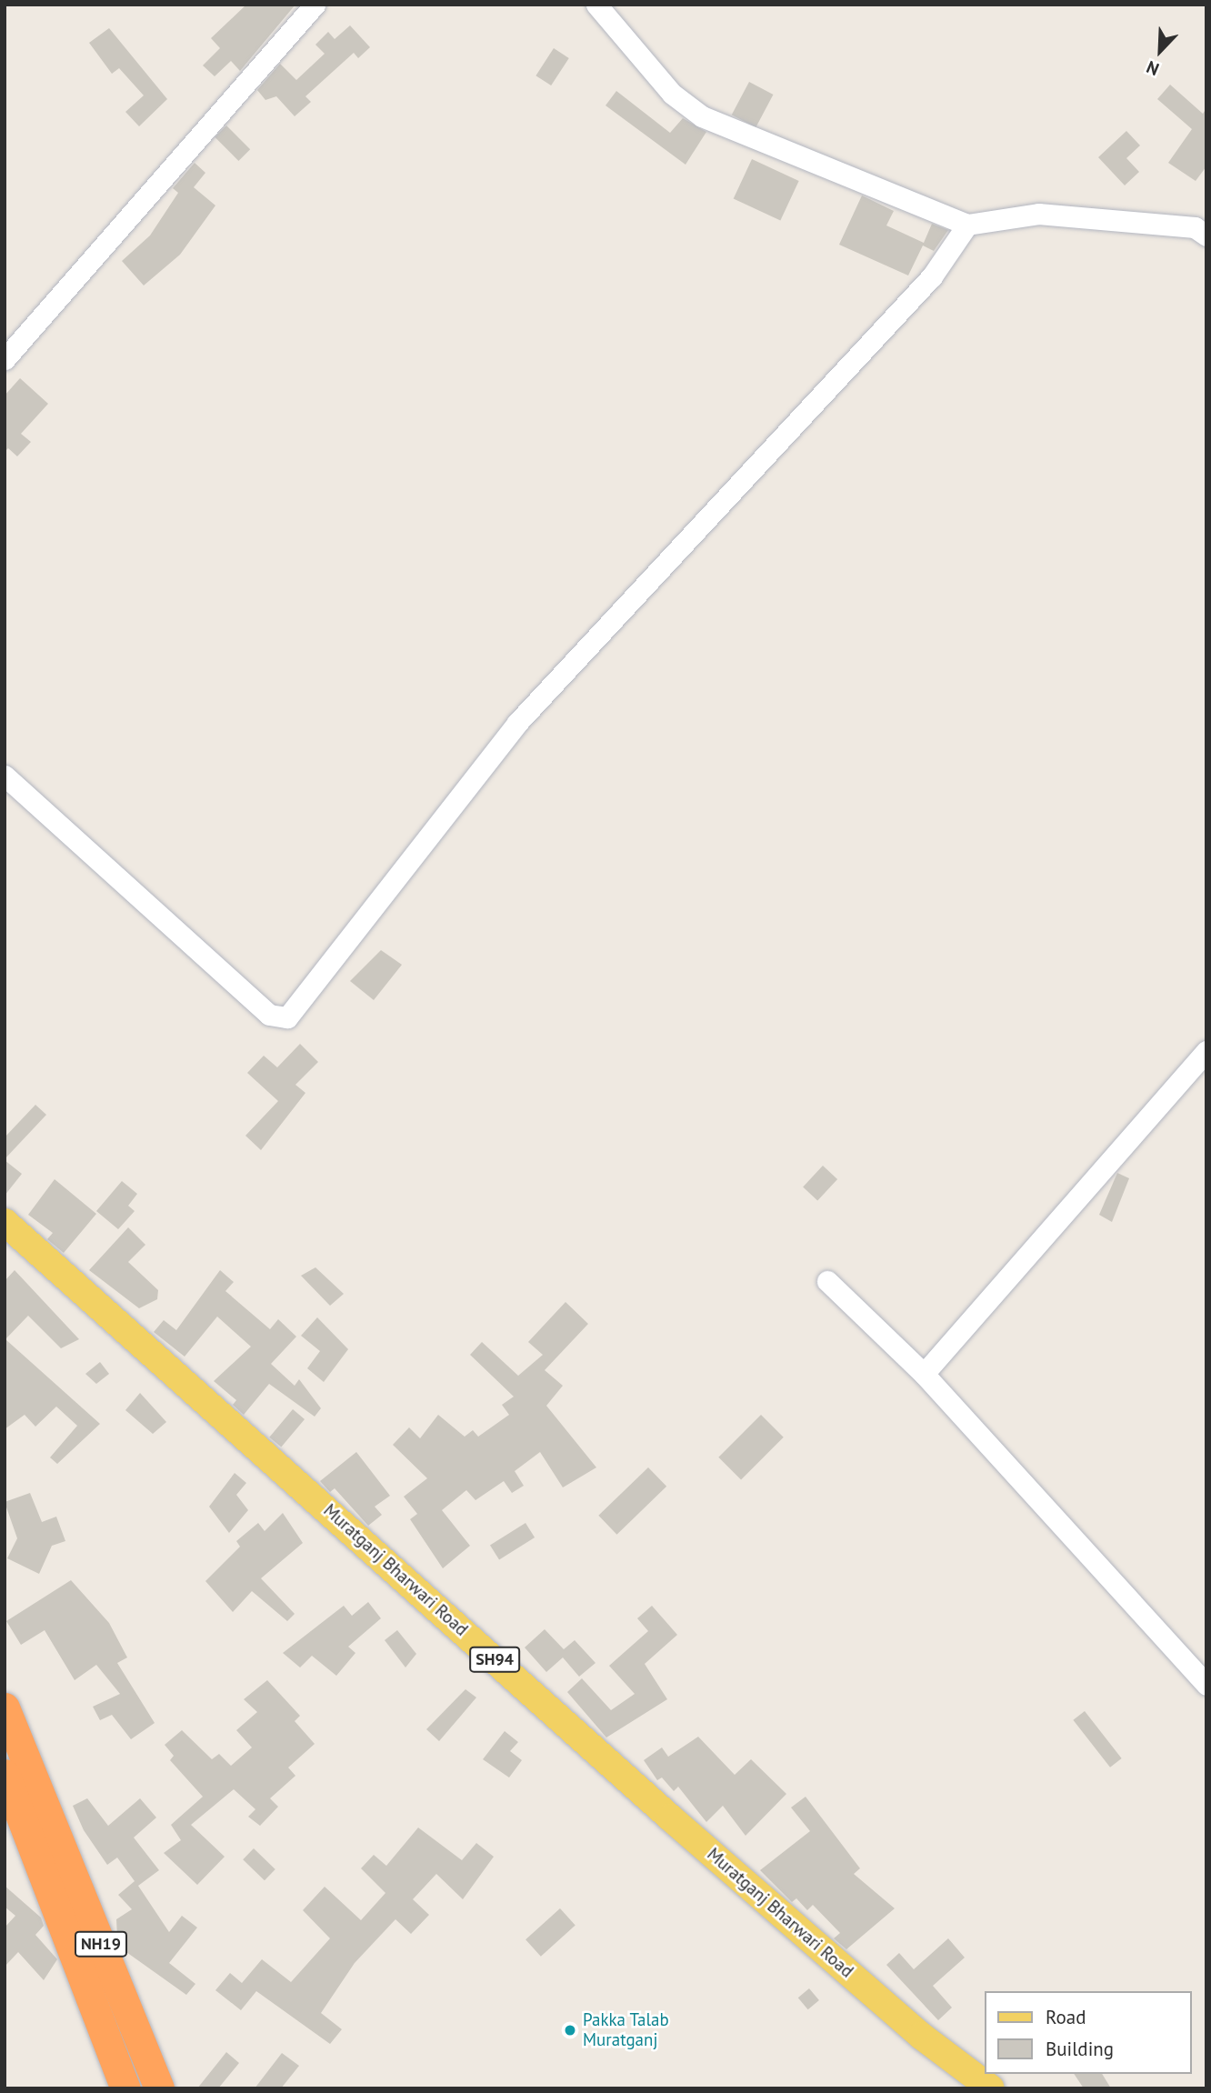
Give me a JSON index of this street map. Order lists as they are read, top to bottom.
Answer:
{
  "streets": {
    "highway": ["NH19"],
    "main road": ["Muratganj Bharwari Road", "SH94"]
  },
  "places": ["Pakka Talab Muratganj"],
  "legend": ["Road", "Building"],
  "north": "bottom left"
}
